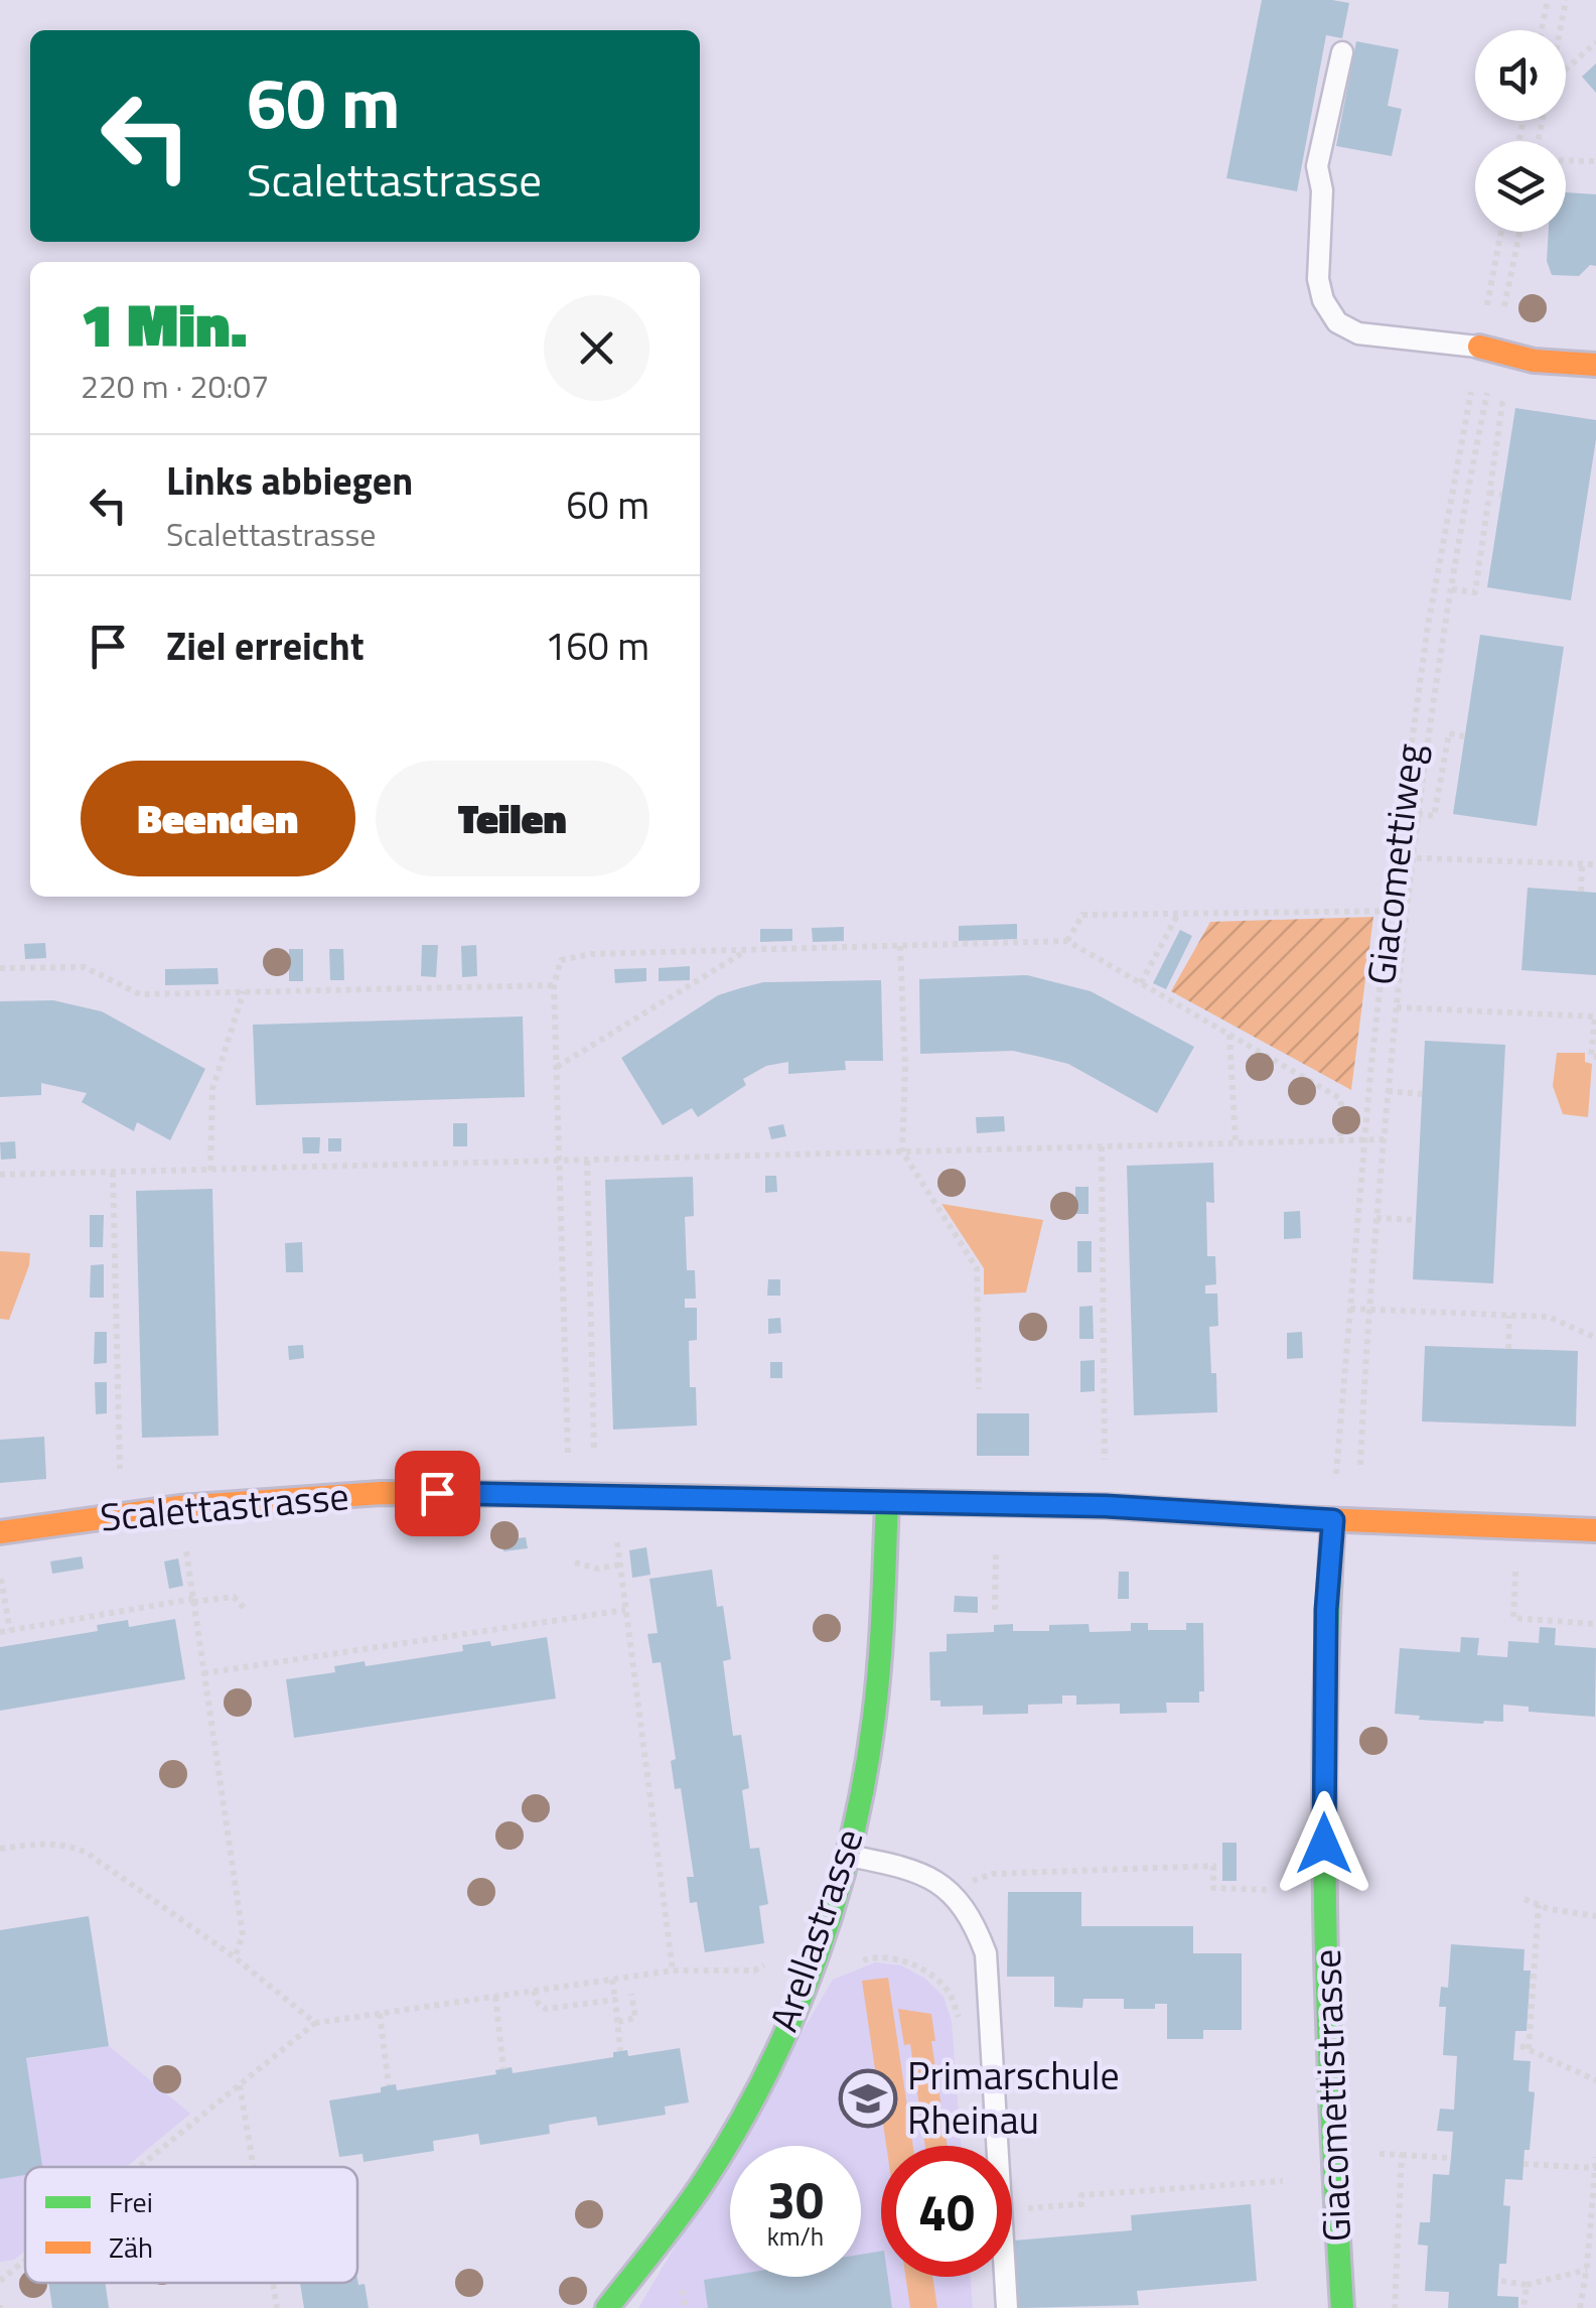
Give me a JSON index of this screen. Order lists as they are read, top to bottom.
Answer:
{
  "streets": {
    "street": ["Scalettastrasse", "Arellastrasse", "Giacomettistrasse"],
    "path": ["Giacomettiweg"]
  },
  "crossings": [
    ["Giacomettiweg", "Scalettastrasse"],
    ["Giacomettiweg", "Giacomettistrasse"],
    ["Scalettastrasse", "Arellastrasse"],
    ["Scalettastrasse", "Giacomettistrasse"]
  ],
  "places": {
    "school or university": ["Primarschule Rheinau"]
  },
  "legend": ["Frei", "Zäh"],
  "page": {
    "turn": ["60 m", "Scalettastrasse"],
    "heading": ["1 Min.", "220 m · 20:07"],
    "list": [
      {
        "name": "Links abbiegen",
        "note": "Scalettastrasse",
        "value": "60 m"
      },
      {
        "name": "Ziel erreicht",
        "value": "160 m"
      }
    ],
    "buttons": ["Beenden", "Teilen"],
    "speed": "30 km/h",
    "limit": "40"
  }
}
